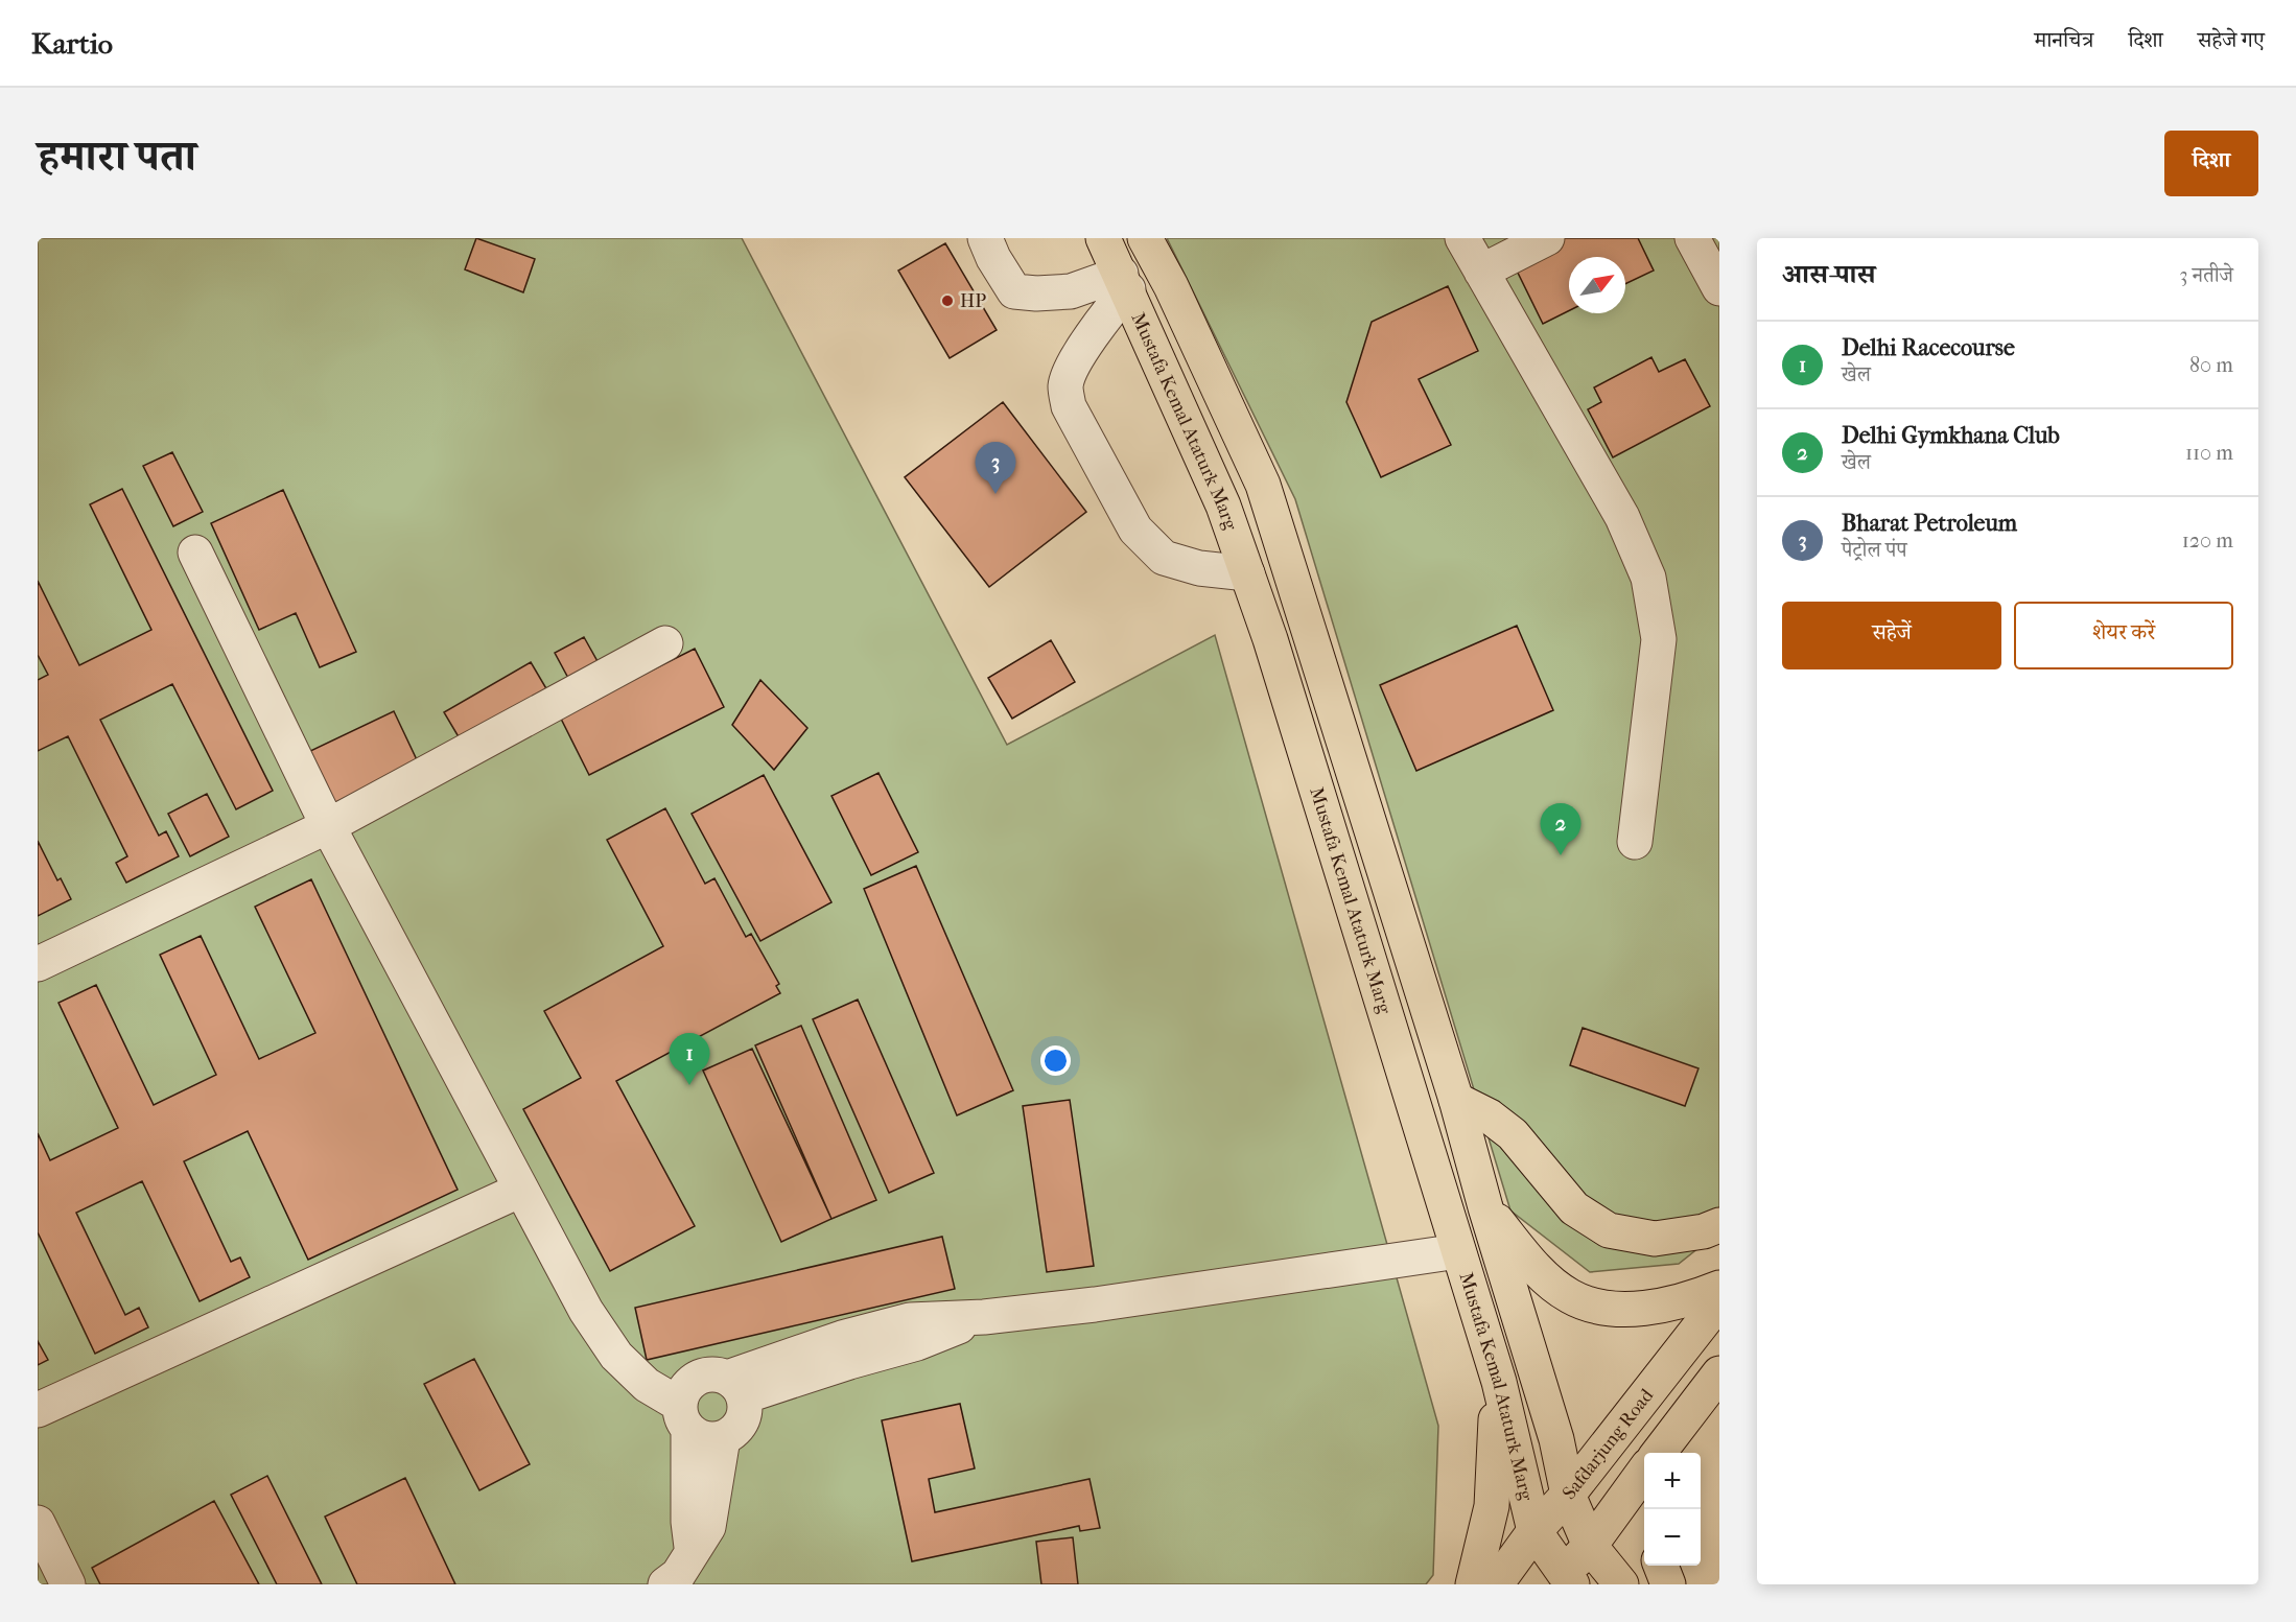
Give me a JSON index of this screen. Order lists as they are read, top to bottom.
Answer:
{
  "streets": {
    "main road": ["Mustafa Kemal Ataturk Marg", "Safdarjung Road"]
  },
  "crossings": [
    ["Mustafa Kemal Ataturk Marg", "Safdarjung Road"]
  ],
  "places": ["HP"],
  "north": "top right",
  "page": {
    "header": "Kartio",
    "nav": ["मानचित्र", "दिशा", "सहेजे गए"],
    "title": "हमारा पता",
    "buttons": [
      "दिशा",
      ["सहेजें", "शेयर करें"]
    ],
    "heading": ["आस-पास", "3 नतीजे"],
    "list": [
      {
        "mark": "1",
        "name": "Delhi Racecourse",
        "note": "खेल",
        "value": "80 m"
      },
      {
        "mark": "2",
        "name": "Delhi Gymkhana Club",
        "note": "खेल",
        "value": "110 m"
      },
      {
        "mark": "3",
        "name": "Bharat Petroleum",
        "note": "पेट्रोल पंप",
        "value": "120 m"
      }
    ],
    "pins": ["3", "2", "1"],
    "map_buttons": ["+", "−"]
  }
}
